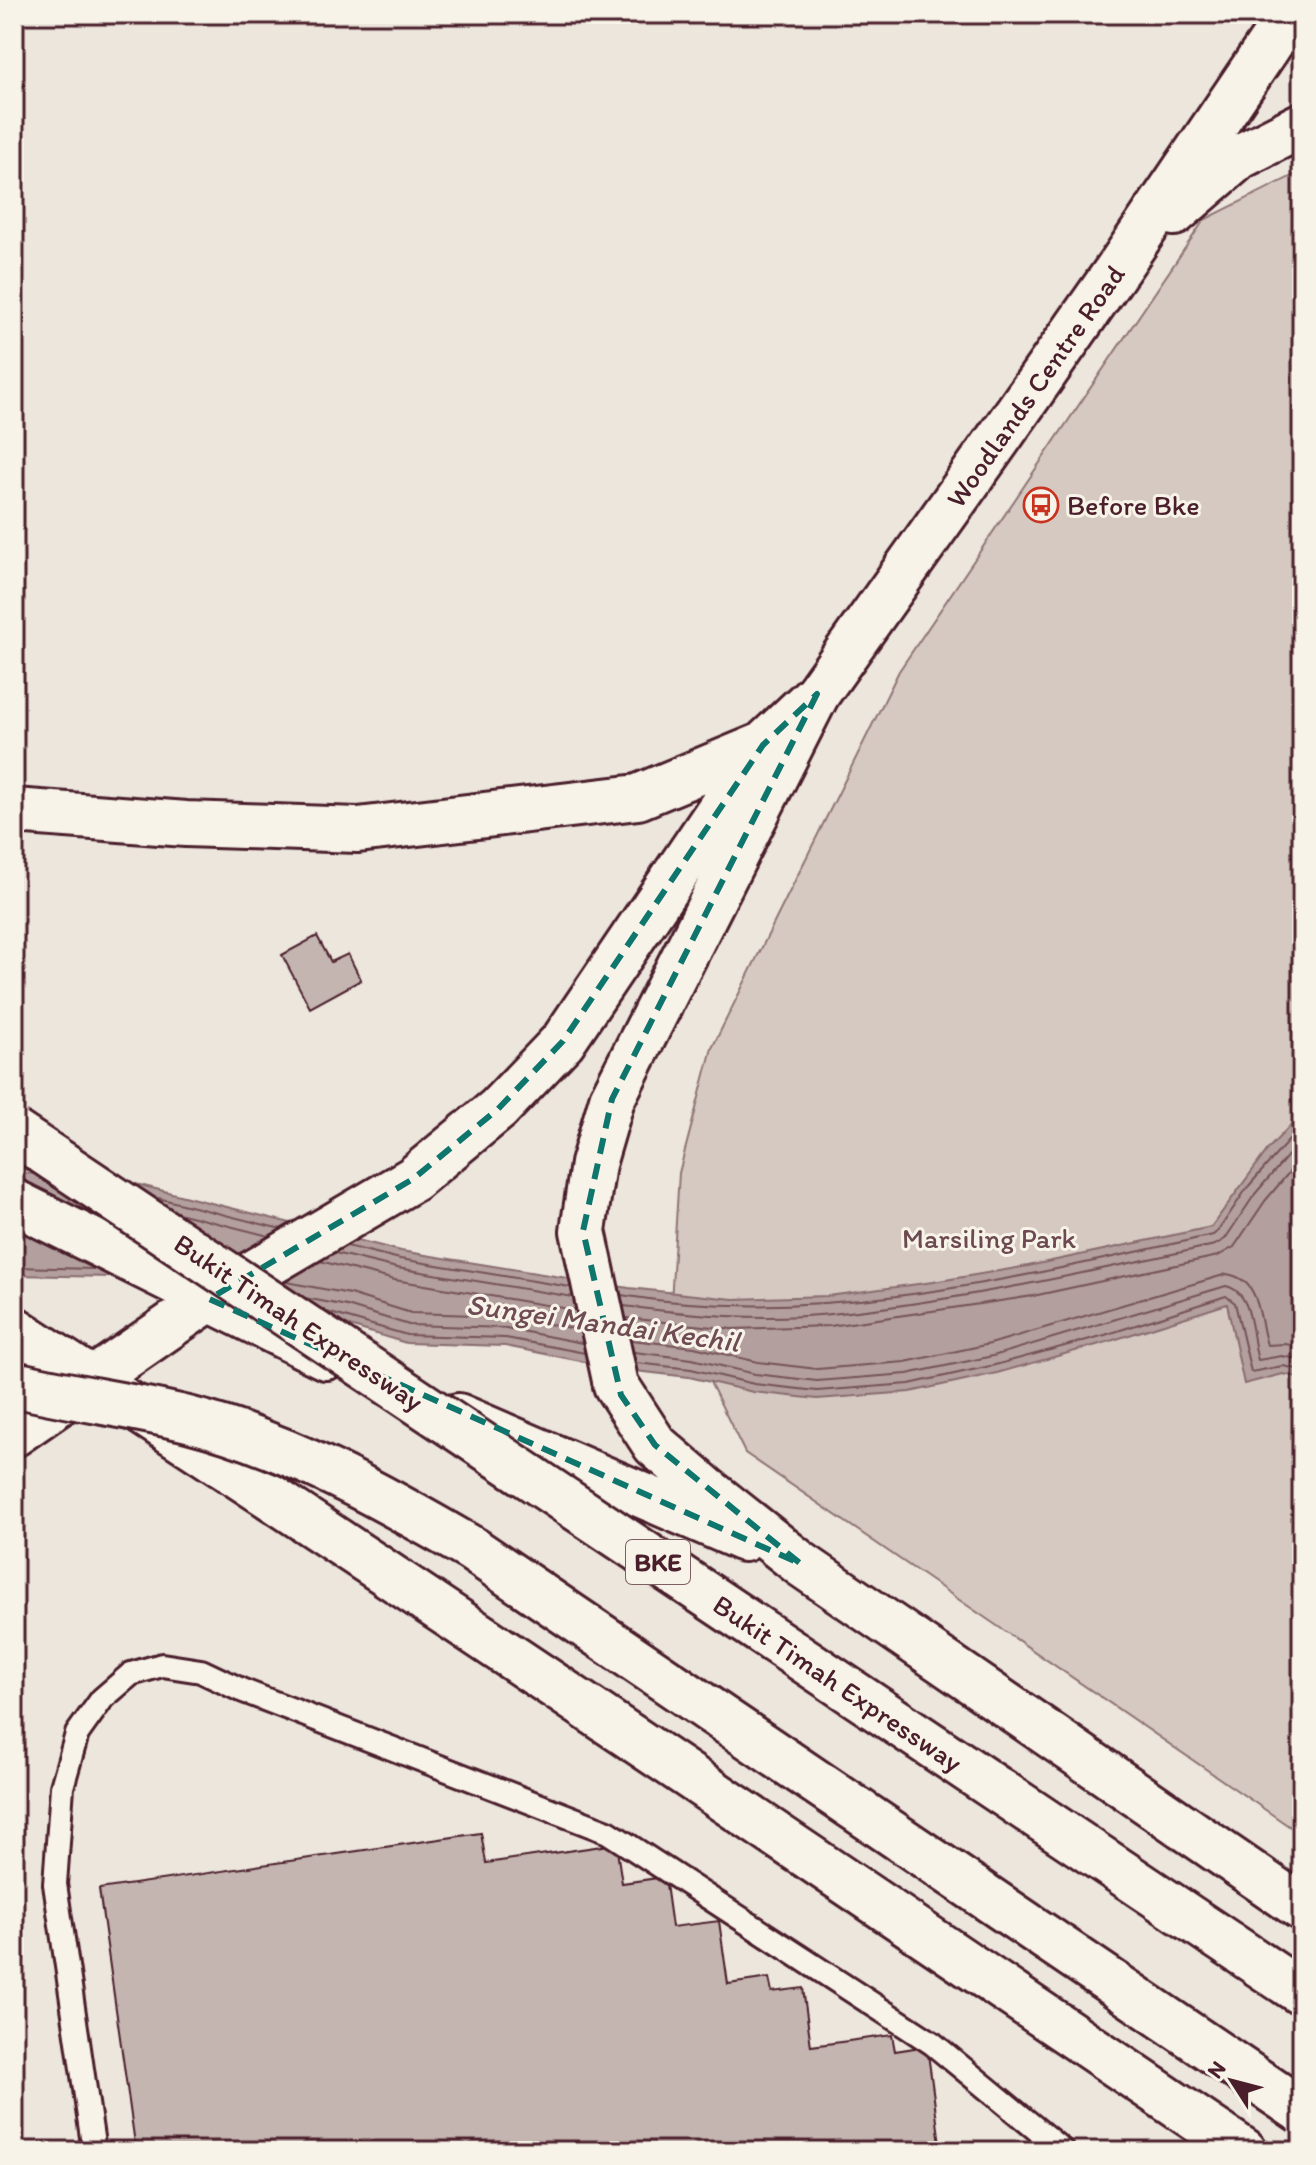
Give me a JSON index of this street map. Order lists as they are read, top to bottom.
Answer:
{
  "streets": {
    "main road": ["Woodlands Centre Road", "Bukit Timah Expressway", "BKE"]
  },
  "water": ["Sungei Mandai Kechil"],
  "parks": ["Marsiling Park"],
  "places": {
    "bus stop": ["Before Bke"]
  },
  "north": "top left"
}
